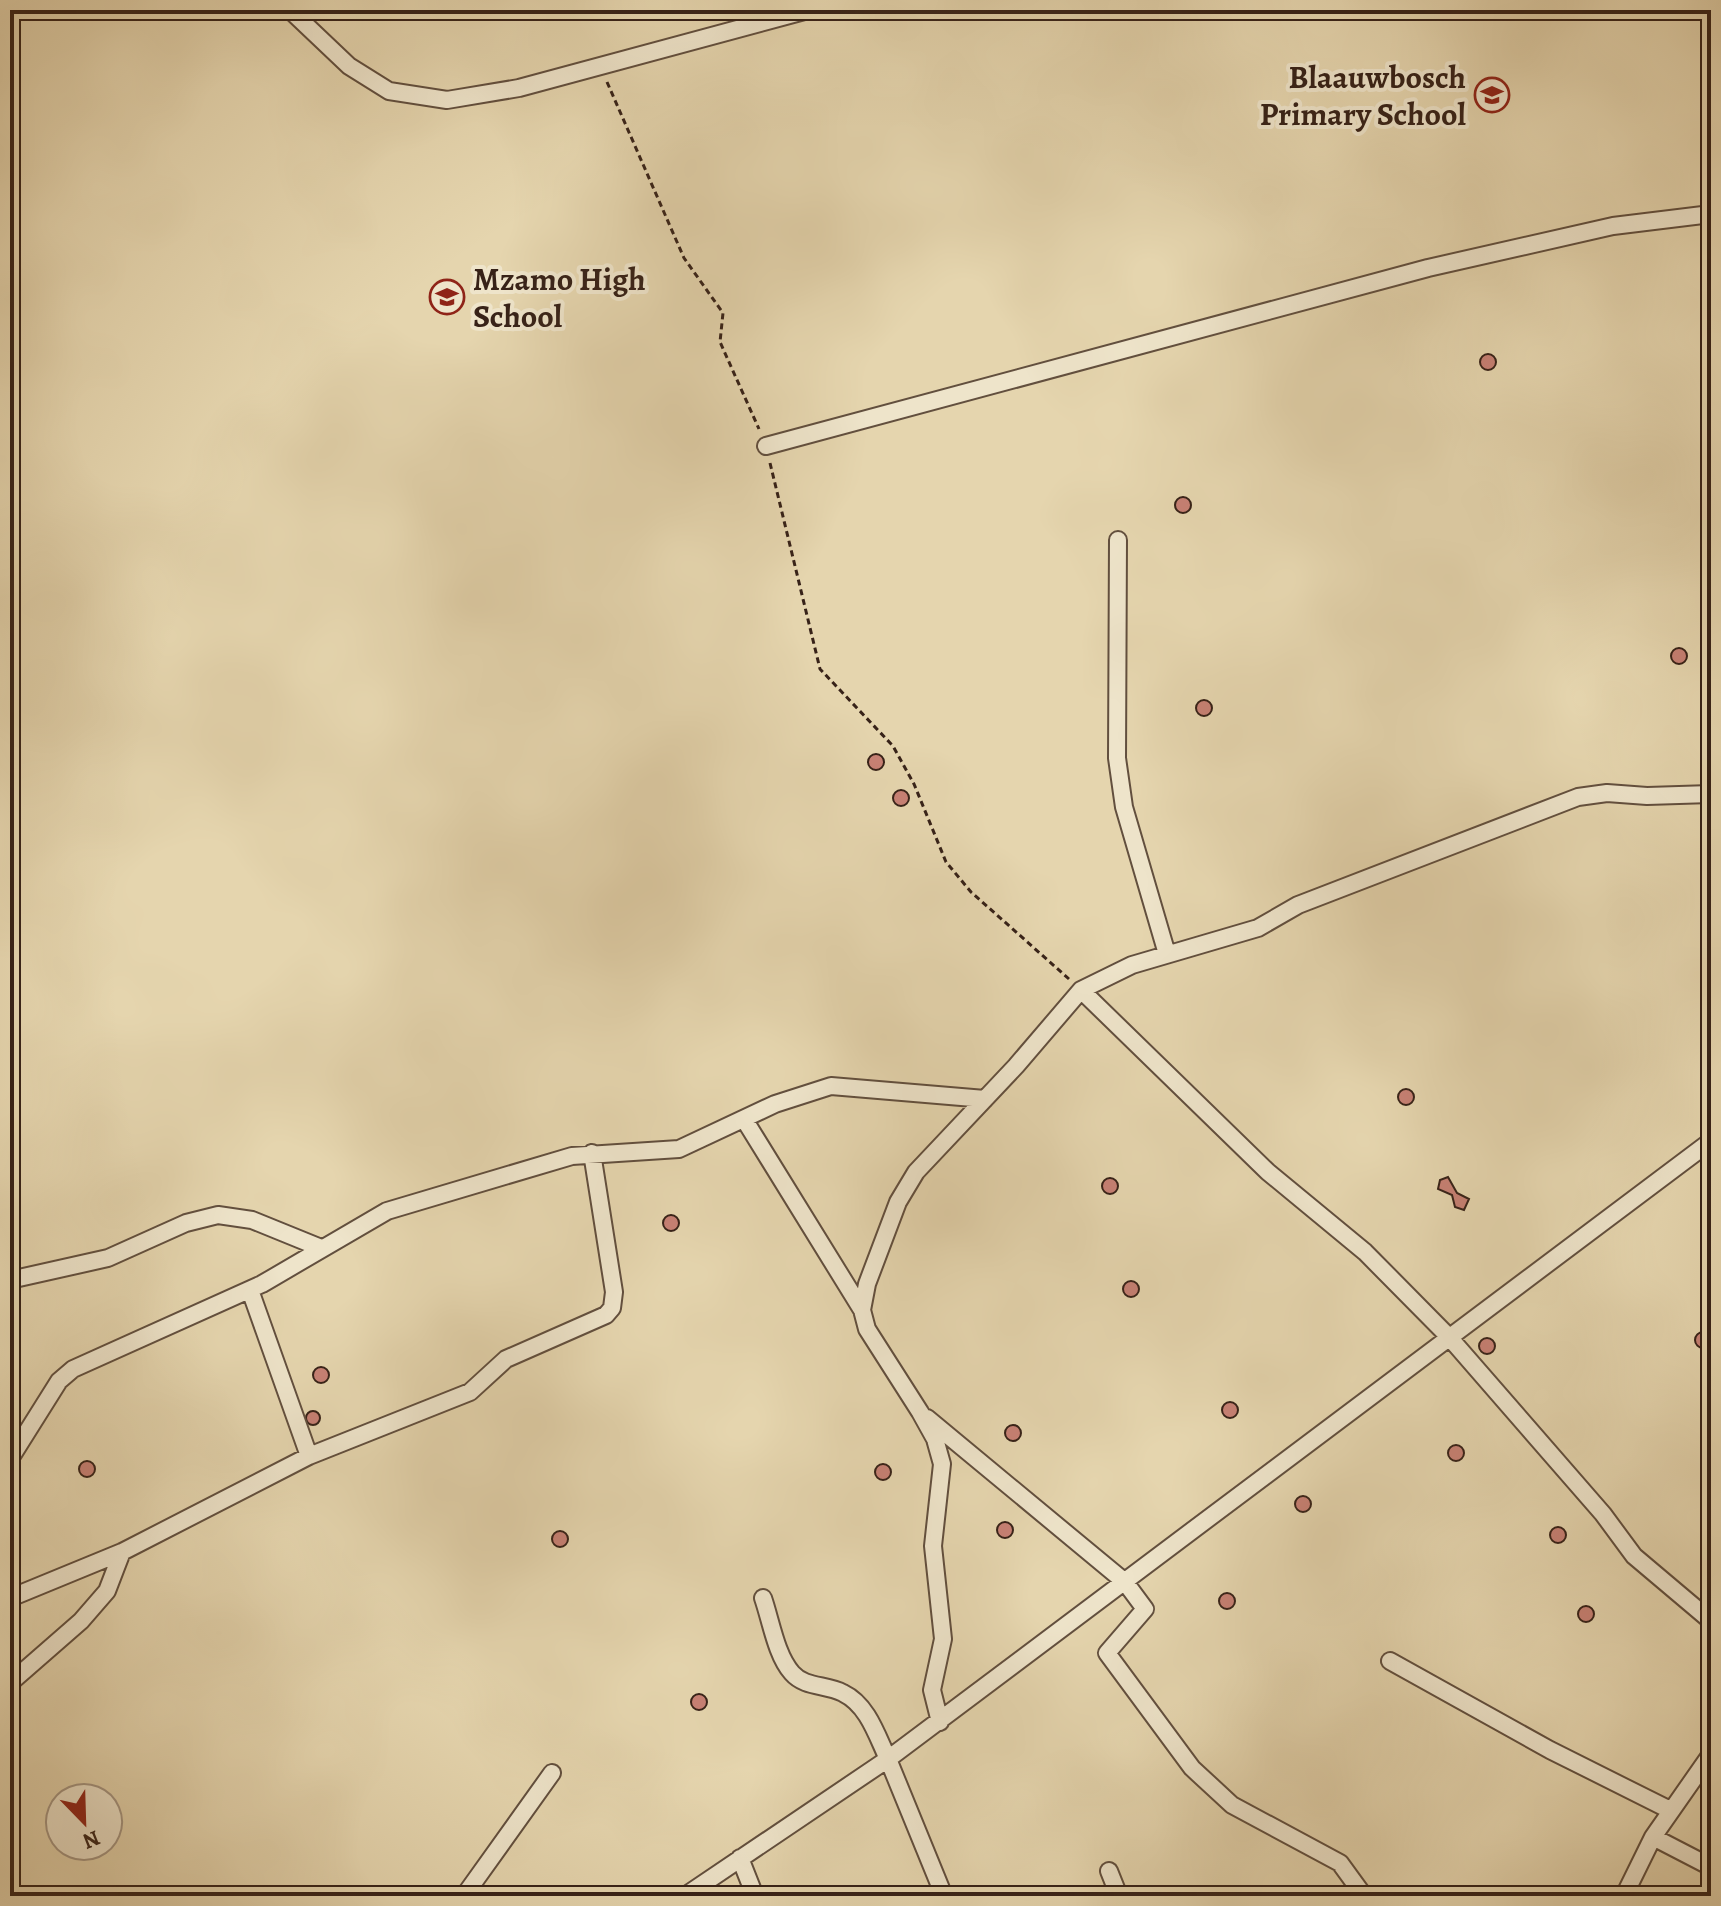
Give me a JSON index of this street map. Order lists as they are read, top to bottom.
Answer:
{
  "places": {
    "school or university": ["Blaauwbosch Primary School", "Mzamo High School"]
  },
  "north": "bottom right"
}
